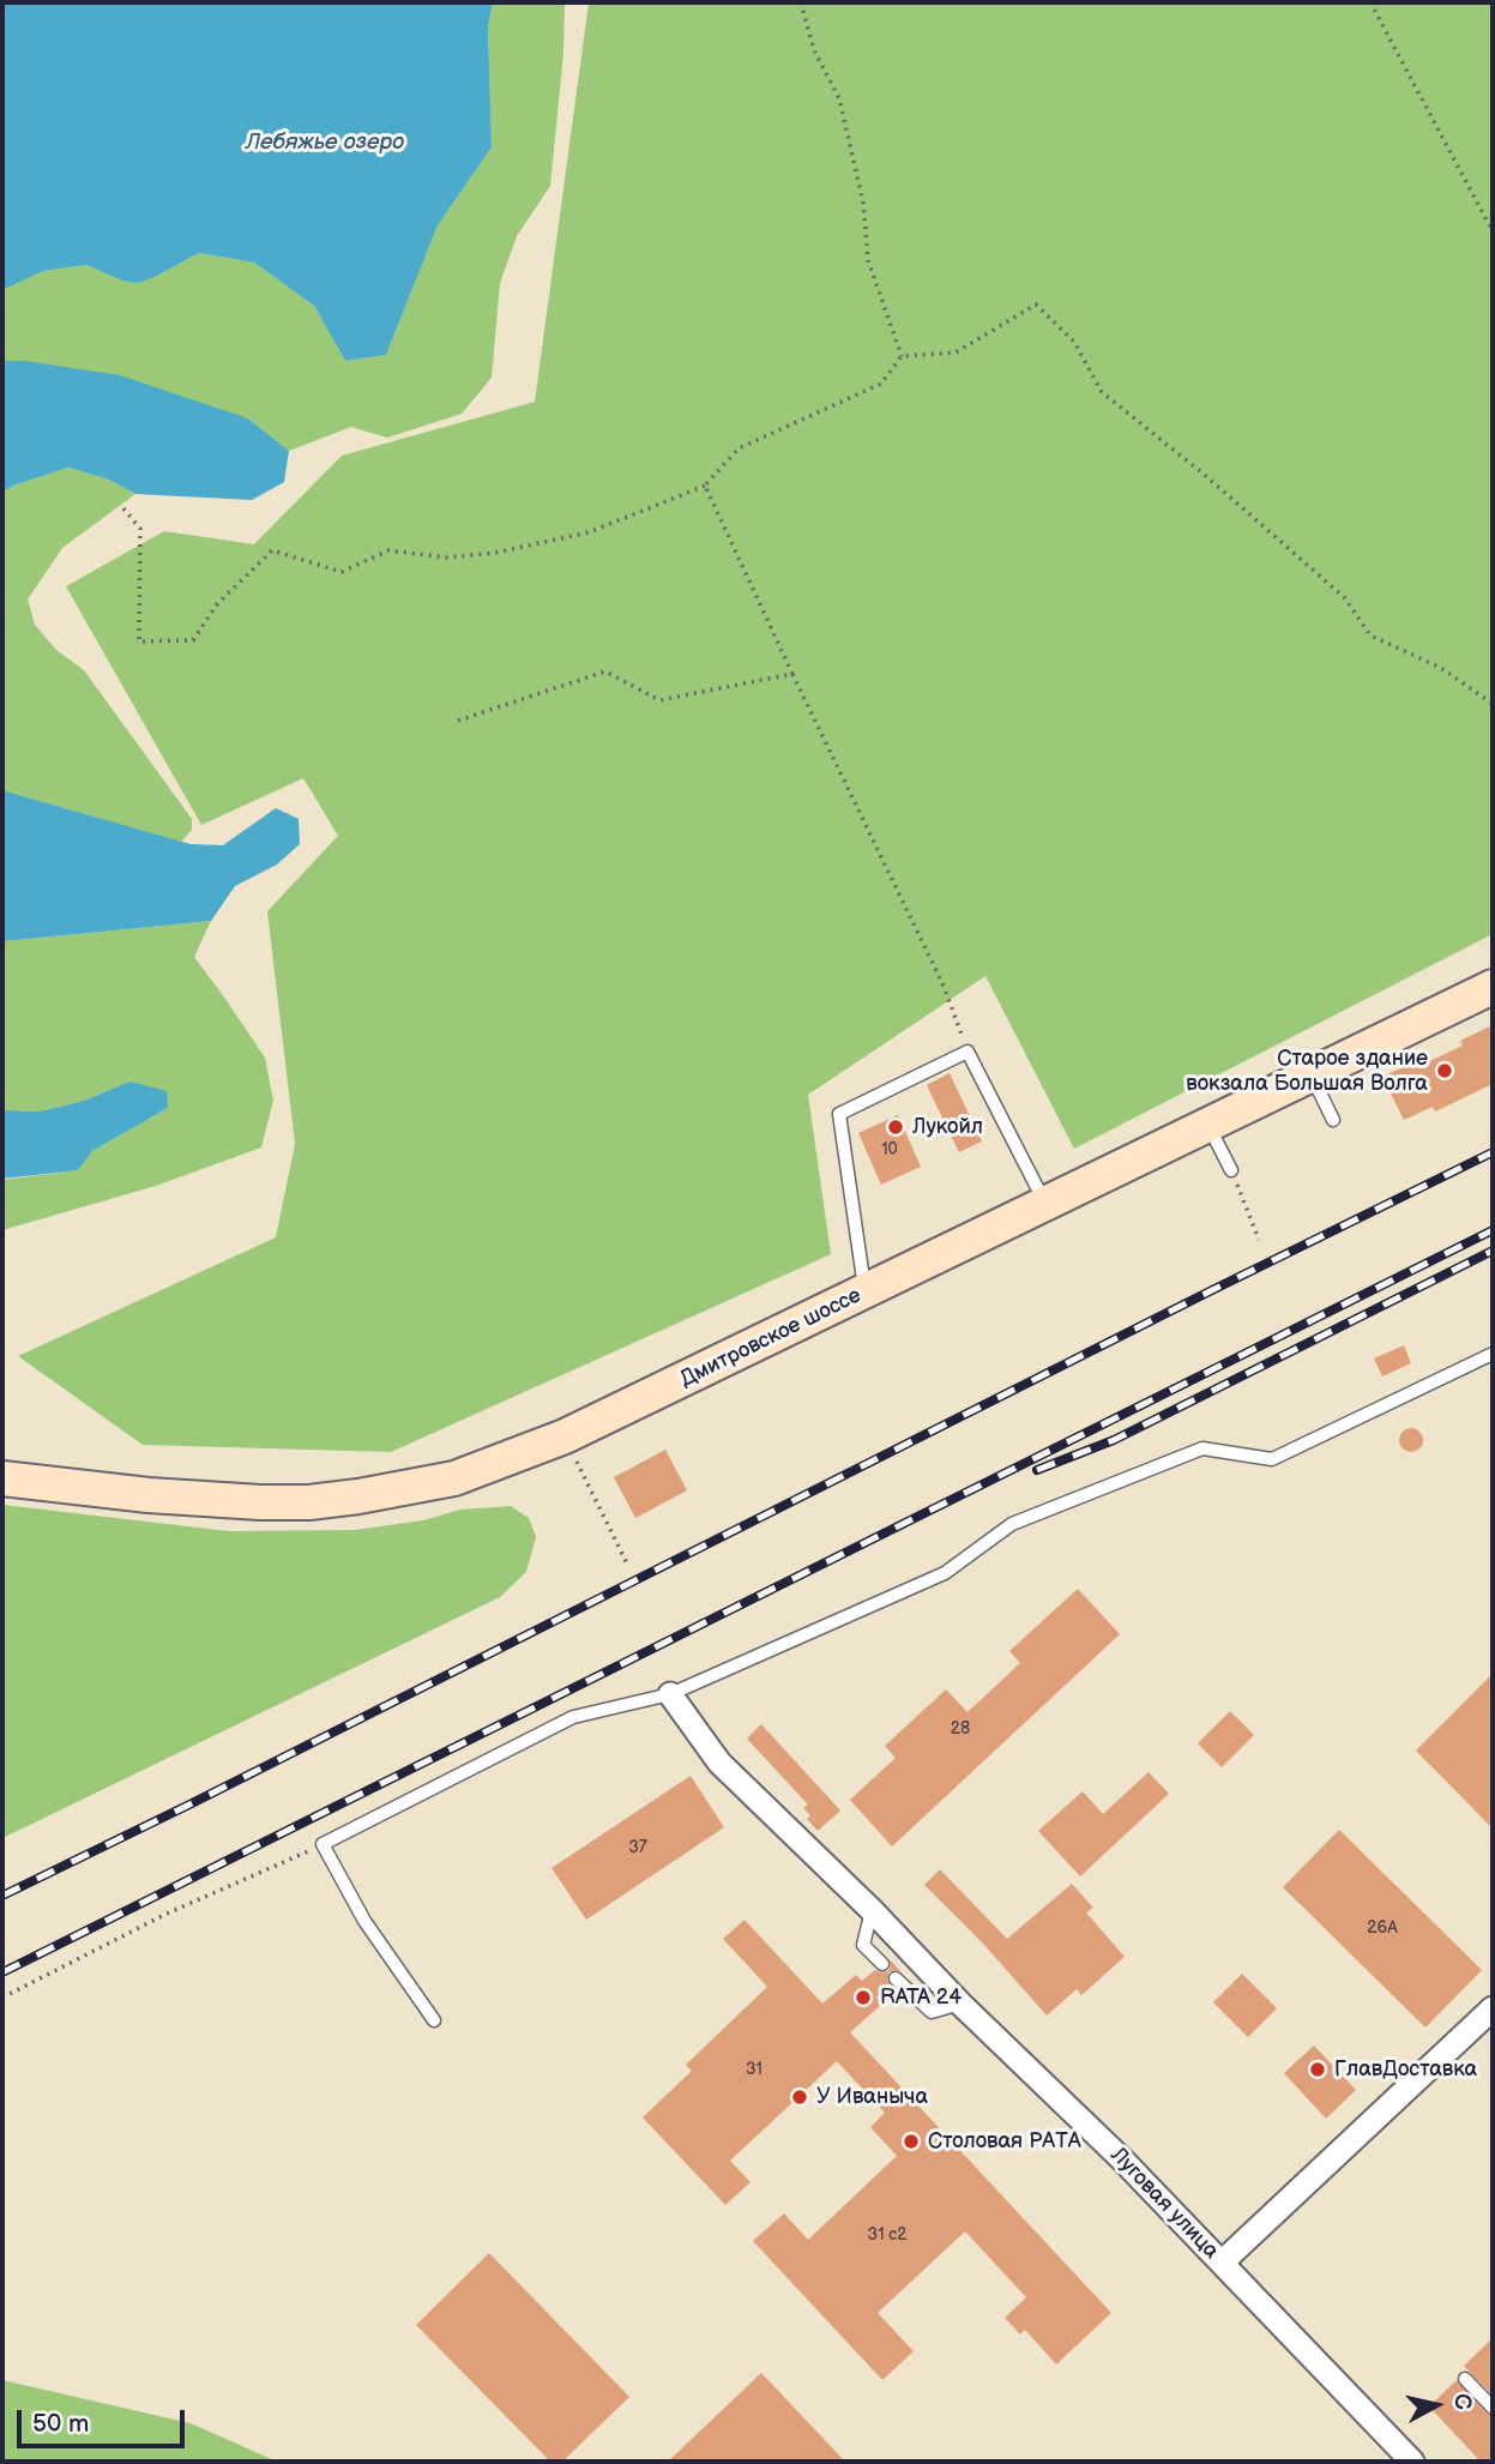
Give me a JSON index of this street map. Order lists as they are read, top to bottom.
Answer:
{
  "streets": {
    "main road": ["Дмитровское шоссе"],
    "street": ["Луговая улица"]
  },
  "water": ["Лебяжье озеро"],
  "places": [
    "Старое здание вокзала Большая Волга",
    "Лукойл",
    "RATA 24",
    "ГлавДоставка",
    "У Иваныча",
    "Столовая РАТА"
  ],
  "house_numbers": [
    "10",
    "28",
    "37",
    "26А",
    "31",
    "31 с2"
  ],
  "scale_bar": "50 m",
  "north": "right"
}
